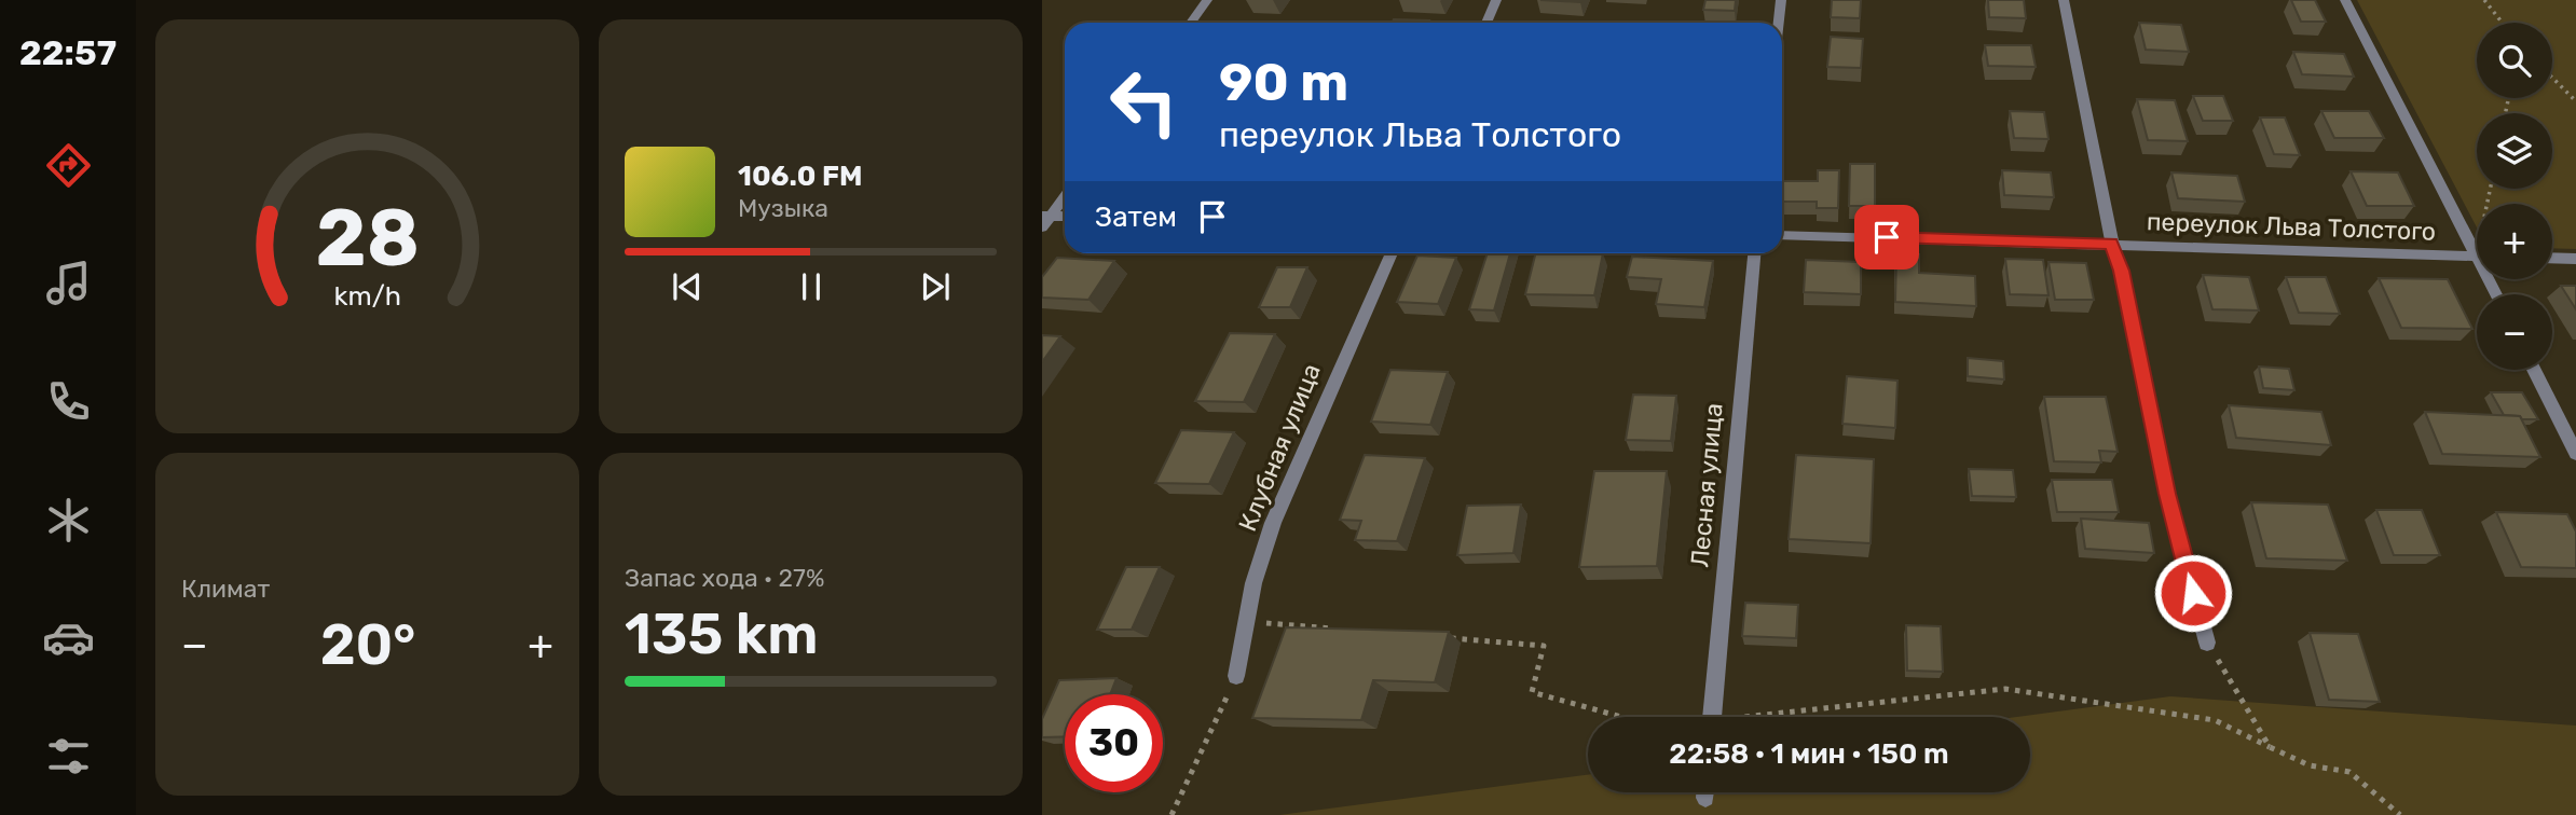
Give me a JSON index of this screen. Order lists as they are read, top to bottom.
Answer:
{
  "streets": {
    "street": ["переулок Льва Толстого", "Клубная улица", "Лесная улица"]
  },
  "page": {
    "tabs": "22:57",
    "map_buttons": ["+", "−"],
    "turn": ["90 m", "переулок Льва Толстого"],
    "song": ["106.0 FM", "Музыка"],
    "then": "Затем",
    "tile": [
      "Климат",
      ["Запас хода · 27%", "135 km"]
    ],
    "heat": ["−", "20°", "+"],
    "limit": "30",
    "trip": "22:58 · 1 мин · 150 m",
    "gauge": ["28", "km/h"]
  }
}
